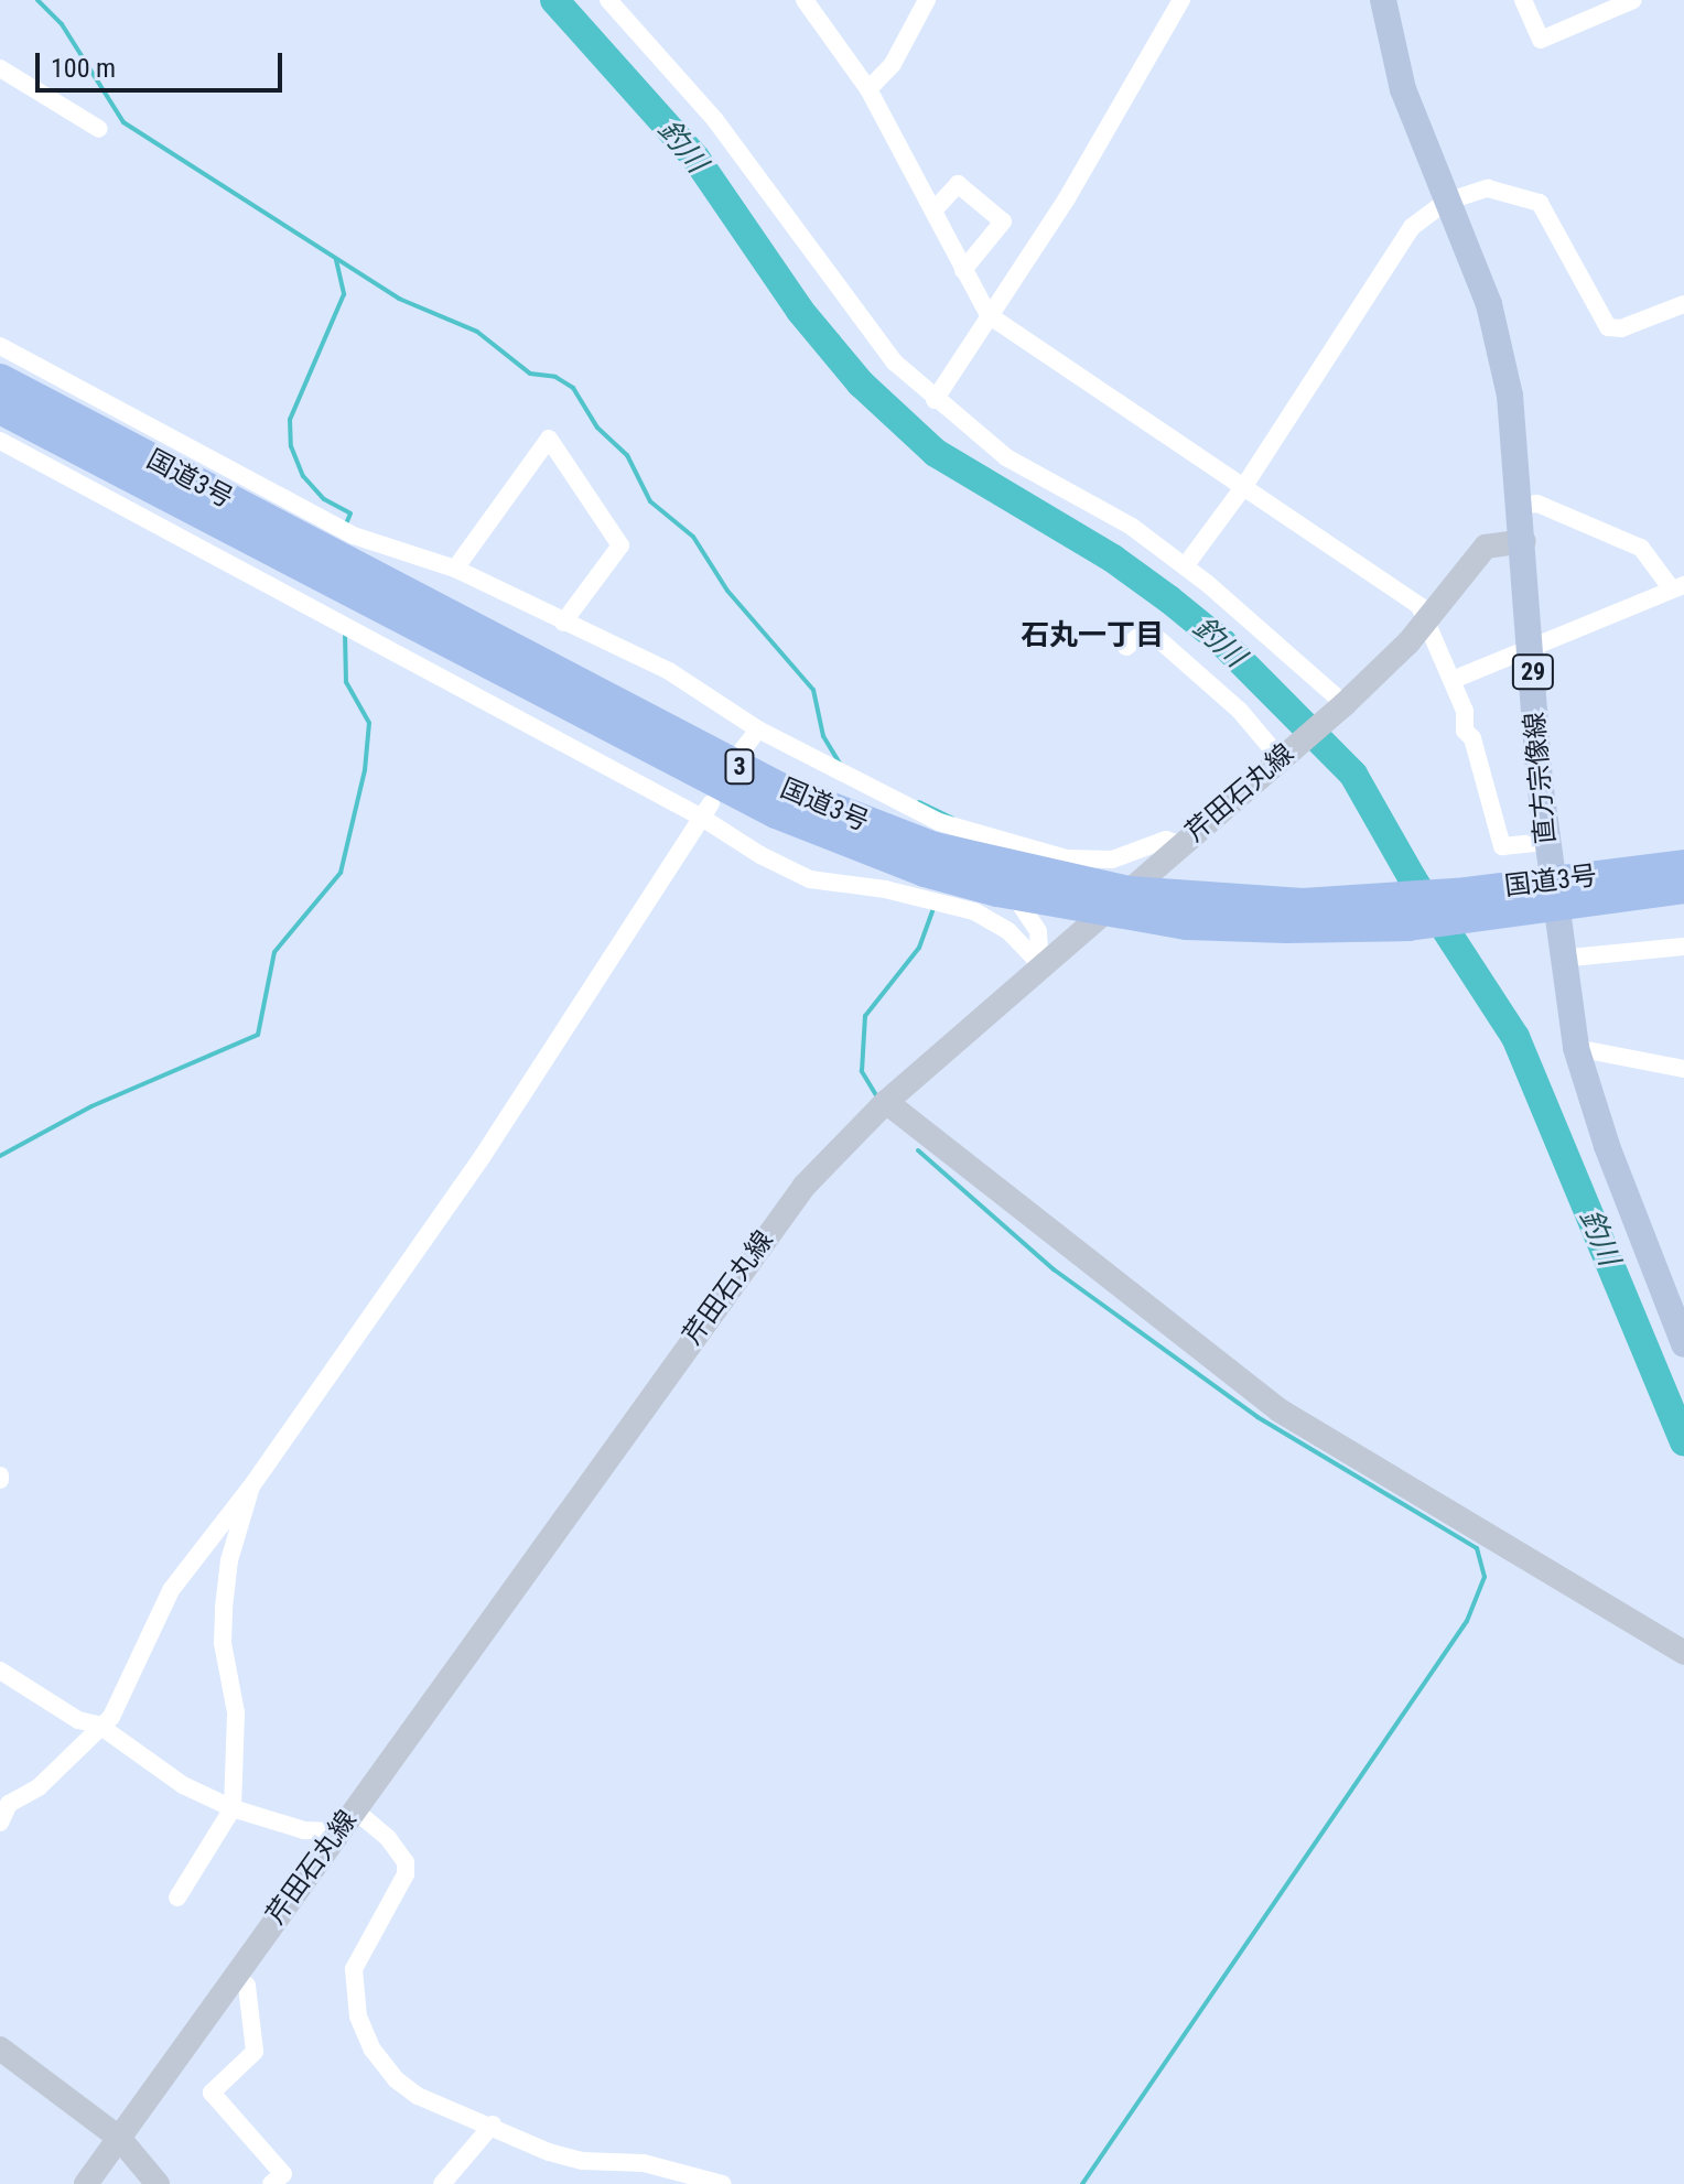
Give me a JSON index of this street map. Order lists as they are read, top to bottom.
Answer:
{
  "streets": {
    "highway": ["国道3号", "3"],
    "main road": ["29", "直方宗像線", "芹田石丸線"]
  },
  "crossings": [
    ["国道3号", "芹田石丸線"],
    ["直方宗像線", "芹田石丸線"]
  ],
  "districts": ["石丸一丁目"],
  "water": ["釣川"],
  "scale_bar": "100 m"
}
